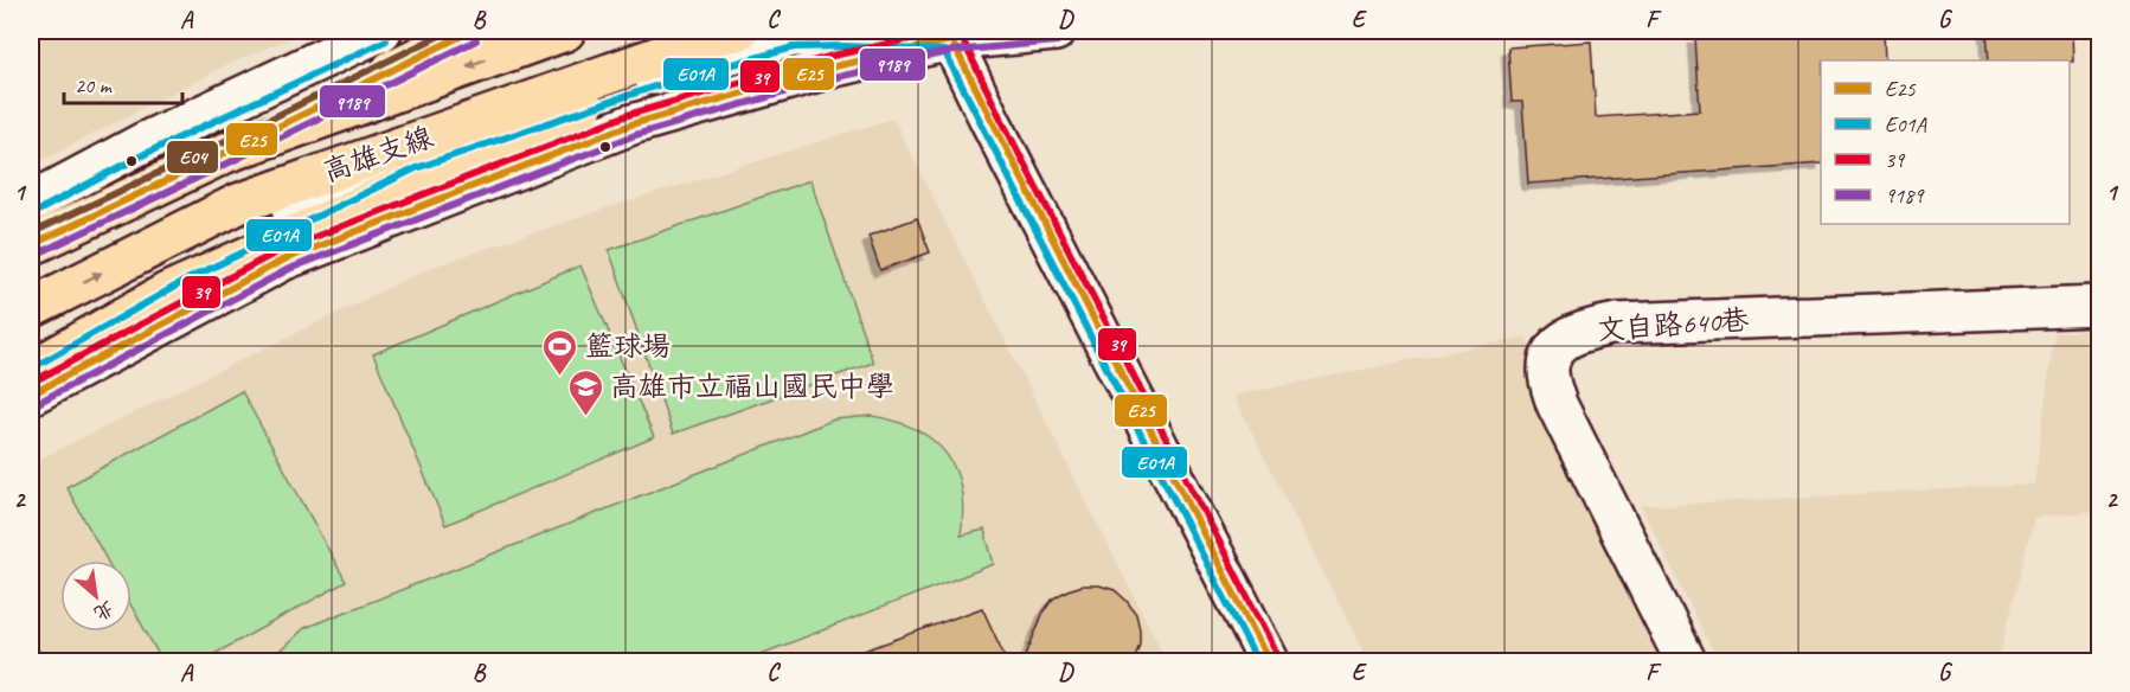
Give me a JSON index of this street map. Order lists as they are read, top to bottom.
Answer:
{
  "streets": {
    "highway": ["高雄支線"],
    "street": ["文自路640巷"]
  },
  "places": {
    "sports": ["籃球場"],
    "school or university": ["高雄市立福山國民中學"]
  },
  "lines": [
    "transit line E25",
    "transit line 39",
    "transit line E04",
    "transit line E01A",
    "transit line 9189"
  ],
  "legend": [
    "E25",
    "E01A",
    "39",
    "9189"
  ],
  "scale_bar": "20 m",
  "north": "bottom right",
  "grid": {
    "columns": [
      "A",
      "B",
      "C",
      "D",
      "E",
      "F",
      "G"
    ],
    "rows": ["1", "2"]
  }
}
